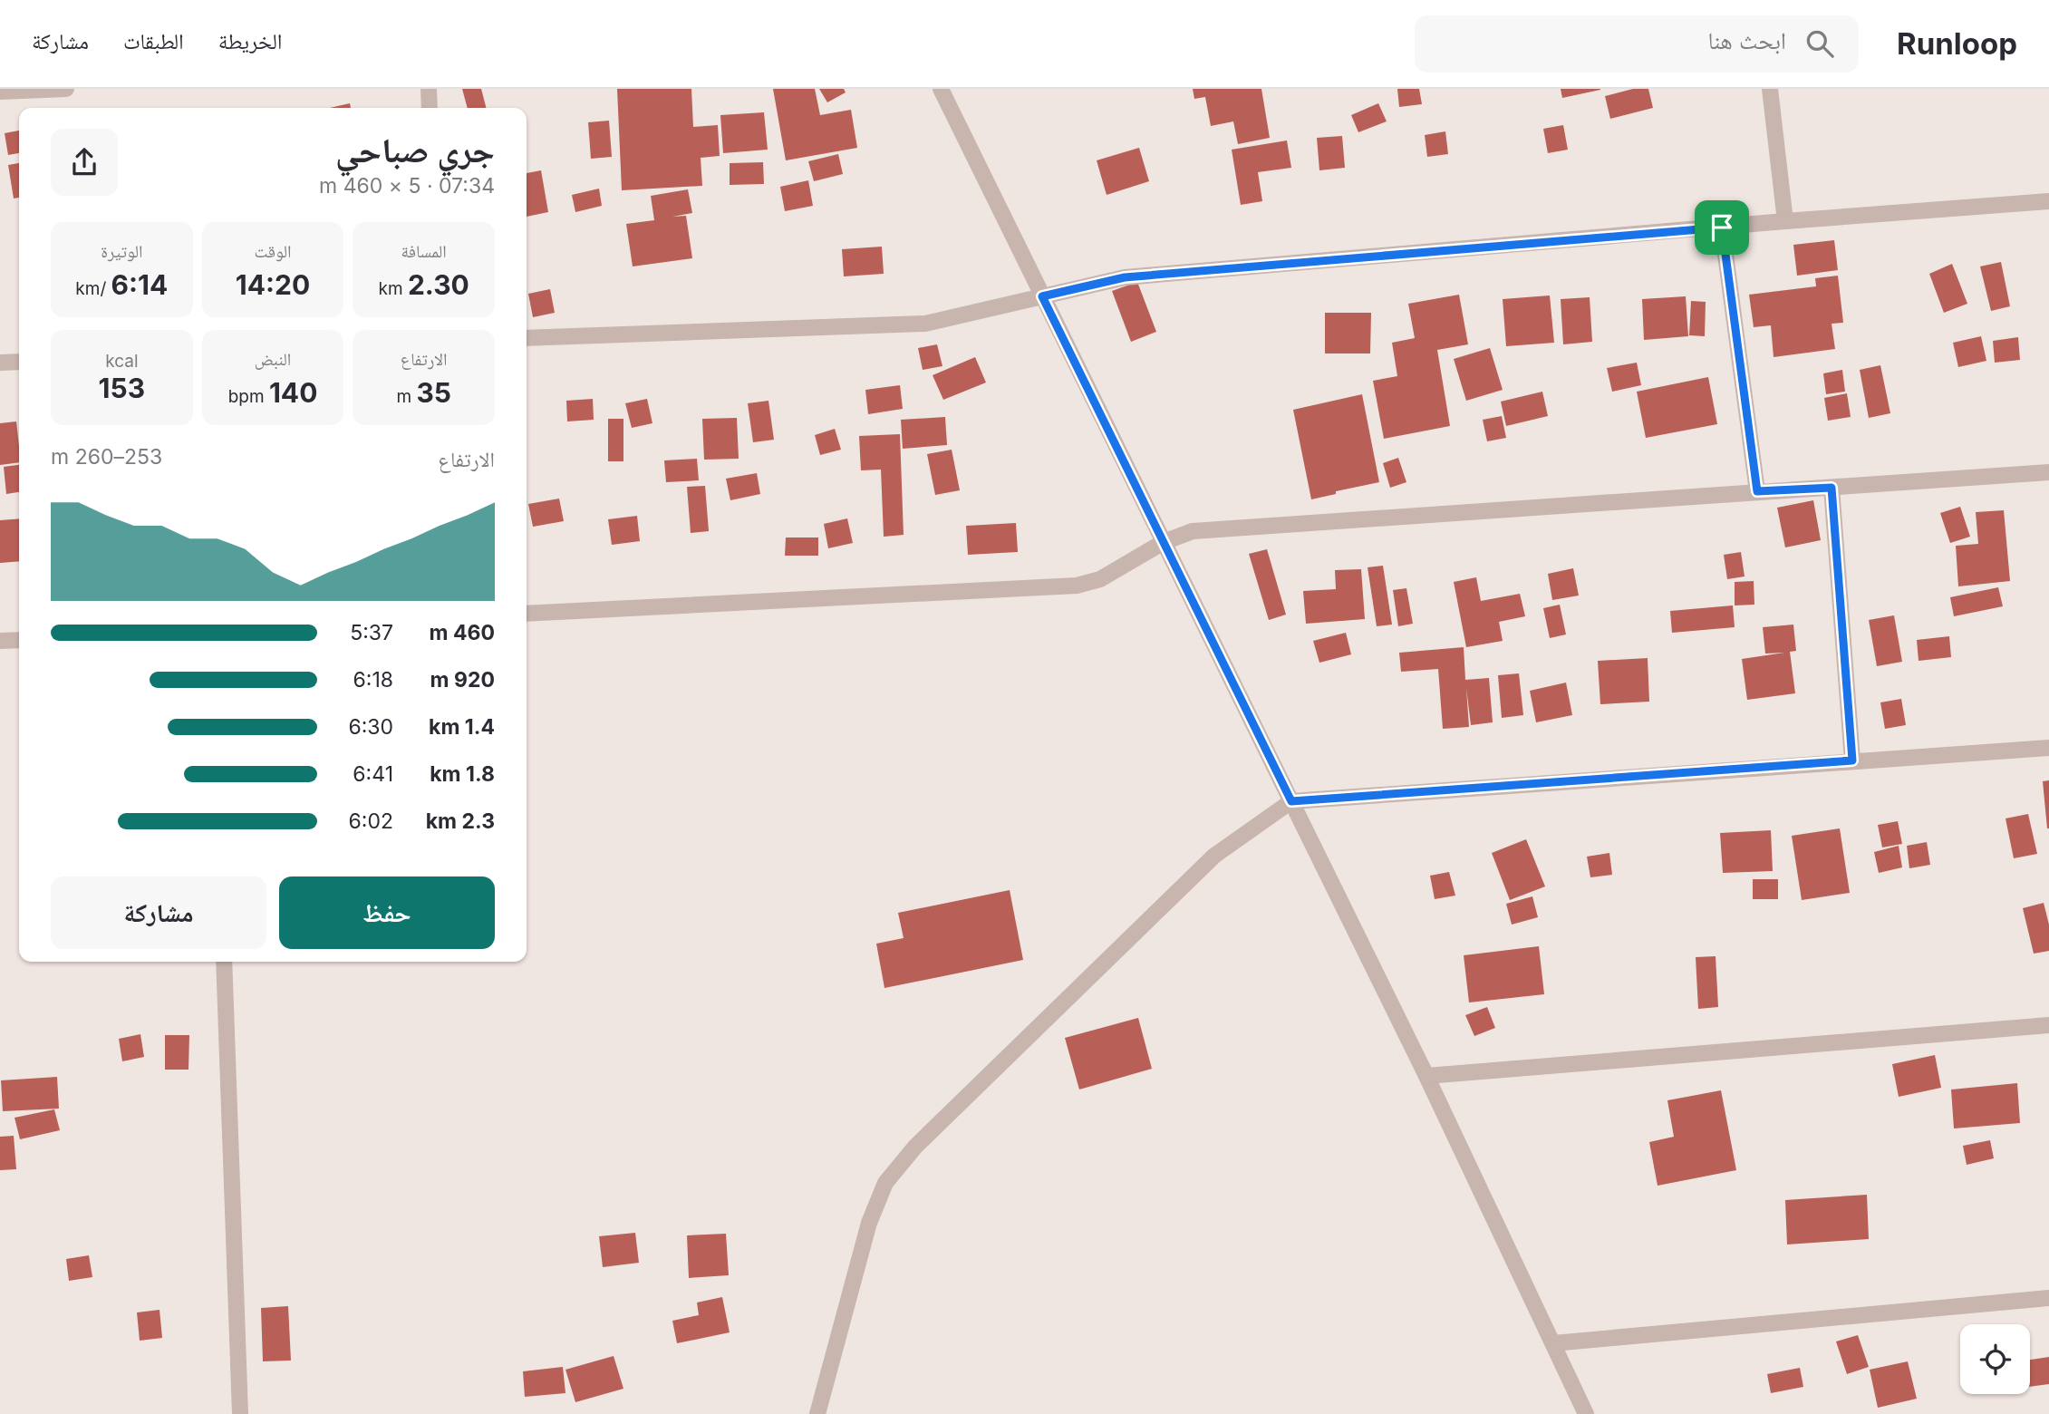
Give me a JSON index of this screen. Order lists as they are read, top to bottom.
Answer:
{
  "page": {
    "header": "Runloop",
    "search": "ابحث هنا",
    "nav": ["الخريطة", "الطبقات", "مشاركة"],
    "heading": ["جري صباحي", "07:34 · 5 × 460 m"],
    "stats": [
      ["المسافة", "2.30 km"],
      ["الوقت", "14:20"],
      ["الوتيرة", "6:14 /km"],
      ["الارتفاع", "35 m"],
      ["النبض", "140 bpm"],
      ["kcal", "153"]
    ],
    "chart": ["الارتفاع", "253–260 m"],
    "list": [
      {
        "name": "460 m",
        "note": "5:37"
      },
      {
        "name": "920 m",
        "note": "6:18"
      },
      {
        "name": "1.4 km",
        "note": "6:30"
      },
      {
        "name": "1.8 km",
        "note": "6:41"
      },
      {
        "name": "2.3 km",
        "note": "6:02"
      }
    ],
    "buttons": ["حفظ", "مشاركة"]
  }
}
